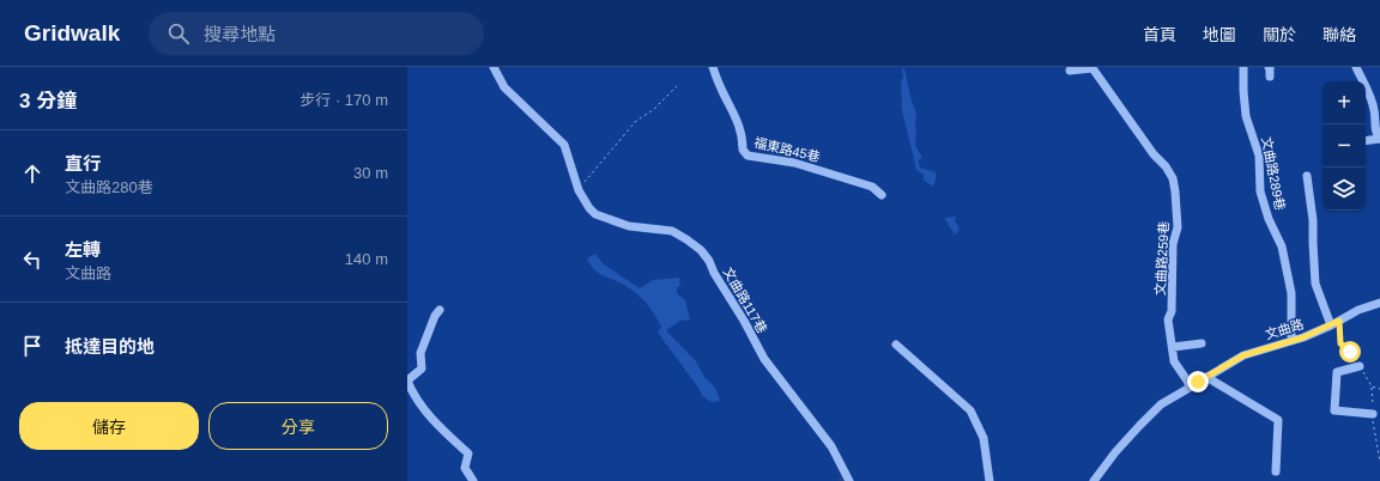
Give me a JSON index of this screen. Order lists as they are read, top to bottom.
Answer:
{
  "streets": {
    "street": [
      "福東路45巷",
      "文曲路289巷",
      "文曲路259巷",
      "文曲路117巷",
      "文曲路"
    ]
  },
  "crossings": [
    ["文曲路289巷", "文曲路"],
    ["文曲路259巷", "文曲路"]
  ],
  "page": {
    "header": "Gridwalk",
    "search": "搜尋地點",
    "nav": [
      "首頁",
      "地圖",
      "關於",
      "聯絡"
    ],
    "heading": ["3 分鐘", "步行 · 170 m"],
    "map_buttons": ["+", "−"],
    "list": [
      ["直行", "文曲路280巷", "30 m"],
      ["左轉", "文曲路", "140 m"],
      "抵達目的地"
    ],
    "buttons": ["儲存", "分享"]
  }
}
